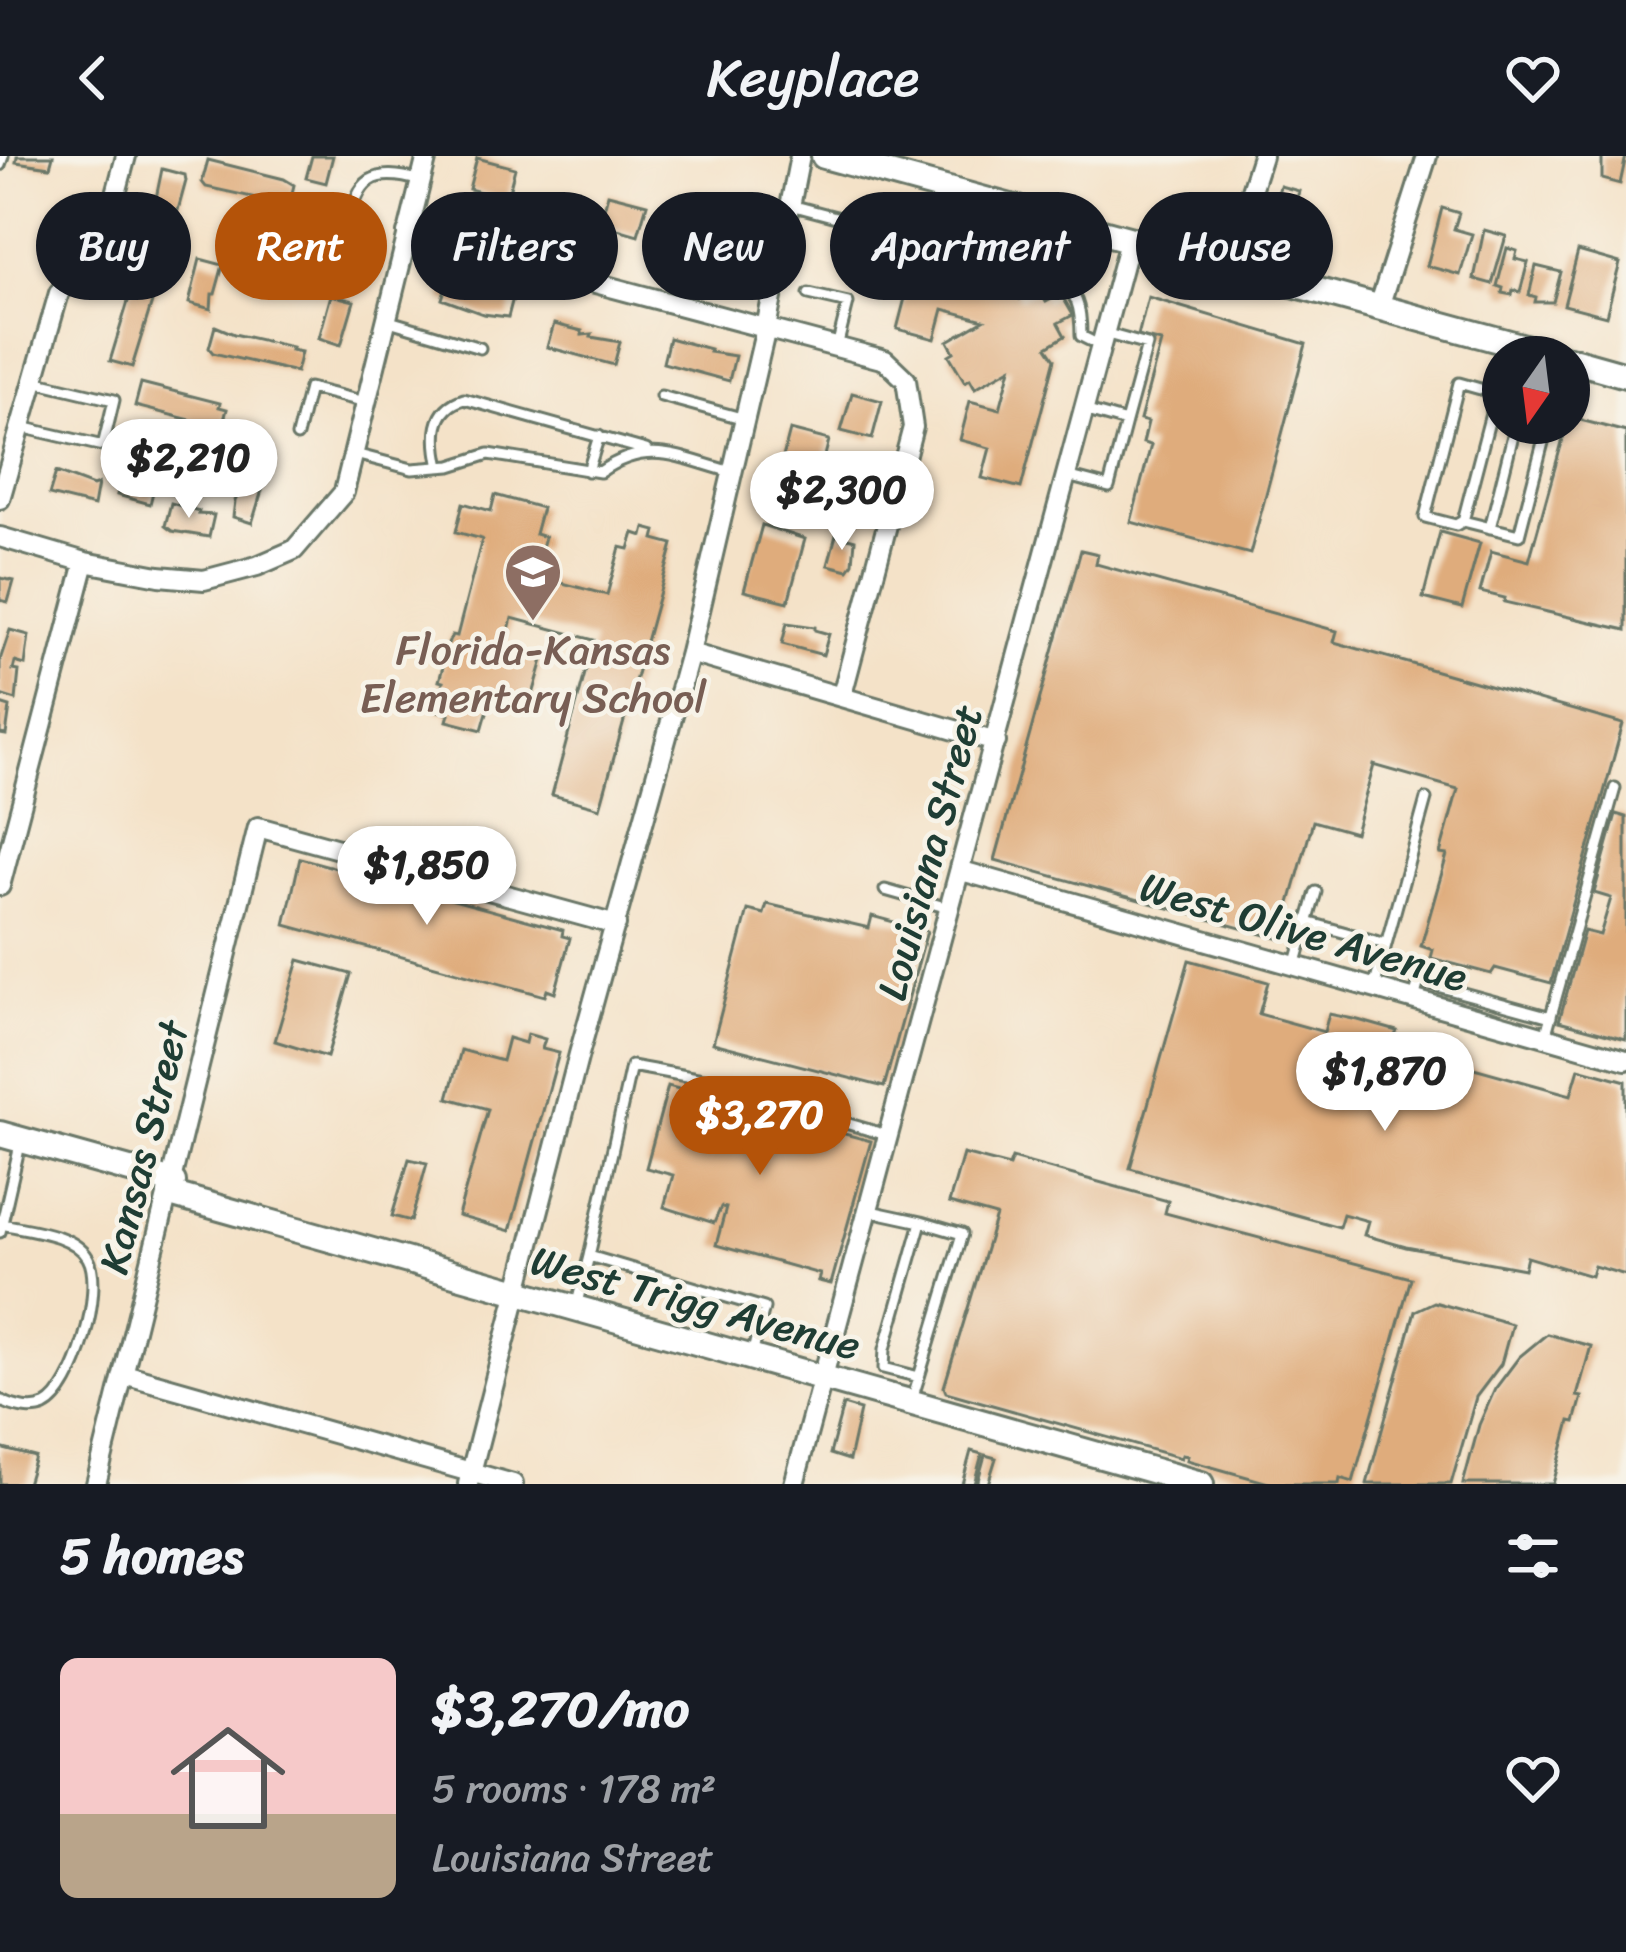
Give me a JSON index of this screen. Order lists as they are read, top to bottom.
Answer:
{
  "streets": {
    "street": [
      "Louisiana Street",
      "West Olive Avenue",
      "Kansas Street",
      "West Trigg Avenue"
    ]
  },
  "crossings": [
    ["Louisiana Street", "West Olive Avenue"],
    ["Louisiana Street", "West Trigg Avenue"],
    ["Kansas Street", "West Trigg Avenue"]
  ],
  "places": {
    "school or university": ["Florida-Kansas Elementary School"]
  },
  "north": "bottom",
  "page": {
    "header": "Keyplace",
    "chip": [
      "Buy",
      "Rent",
      "Filters",
      "New",
      "Apartment",
      "House"
    ],
    "price": [
      "$2,210",
      "$2,300",
      "$1,850",
      "$1,870",
      "$3,270"
    ],
    "heading": "5 homes",
    "list": [
      {
        "name": "$3,270/mo",
        "note": "5 rooms · 178 m² · Louisiana Street"
      }
    ]
  }
}
